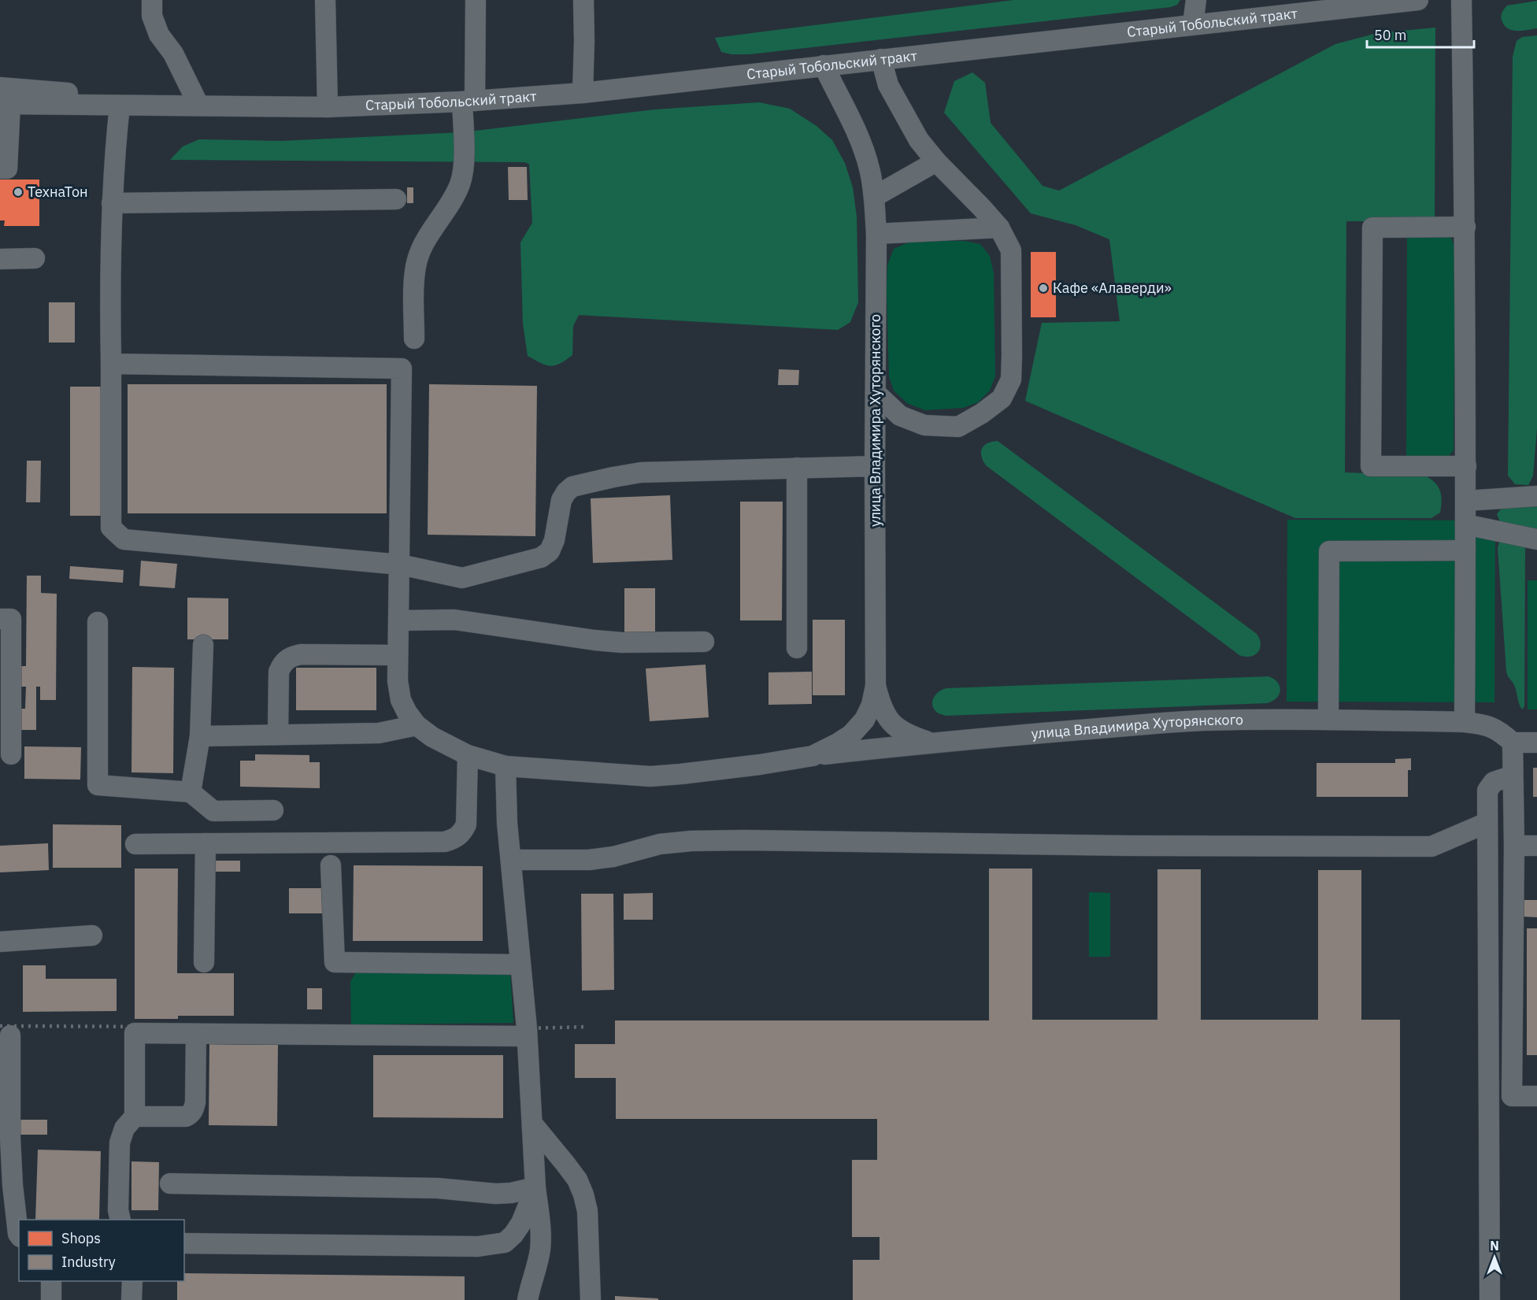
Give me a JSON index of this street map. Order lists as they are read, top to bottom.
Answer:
{
  "streets": {
    "street": ["Старый Тобольский тракт", "улица Владимира Хуторянского"]
  },
  "crossings": [
    ["Старый Тобольский тракт", "улица Владимира Хуторянского"]
  ],
  "places": ["ТехнаТон", "Кафе «Алаверди»"],
  "legend": ["Shops", "Industry"],
  "scale_bar": "50 m",
  "north": "top"
}
